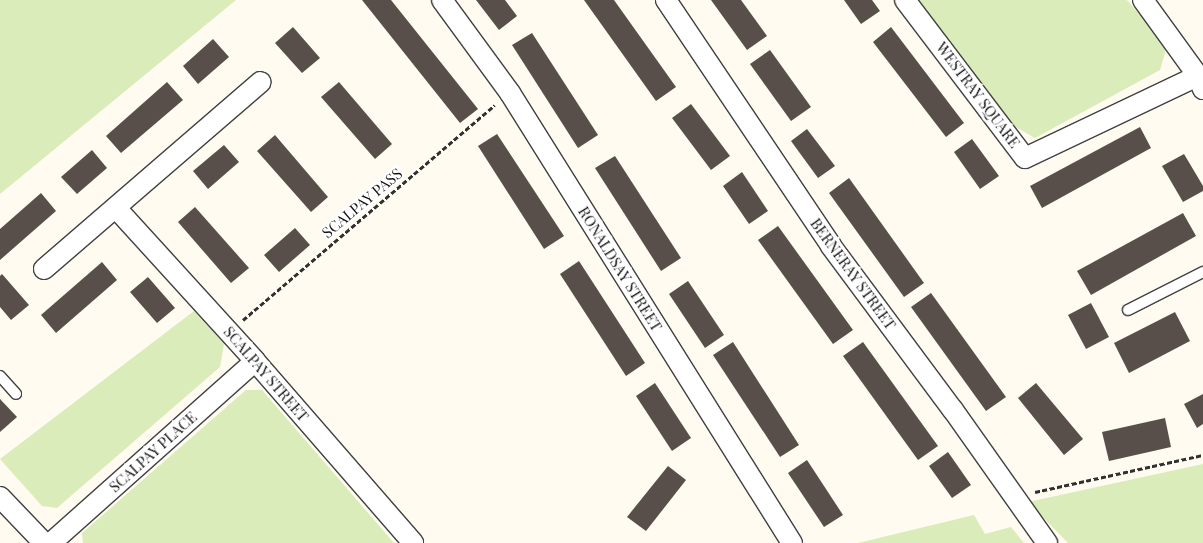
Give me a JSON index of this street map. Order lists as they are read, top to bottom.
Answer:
{
  "streets": {
    "street": [
      "WESTRAY SQUARE",
      "RONALDSAY STREET",
      "BERNERAY STREET",
      "SCALPAY STREET",
      "SCALPAY PLACE"
    ],
    "path": ["SCALPAY PASS"]
  },
  "crossings": [
    ["SCALPAY PASS", "RONALDSAY STREET"],
    ["SCALPAY PASS", "SCALPAY STREET"],
    ["SCALPAY STREET", "SCALPAY PLACE"]
  ]
}
